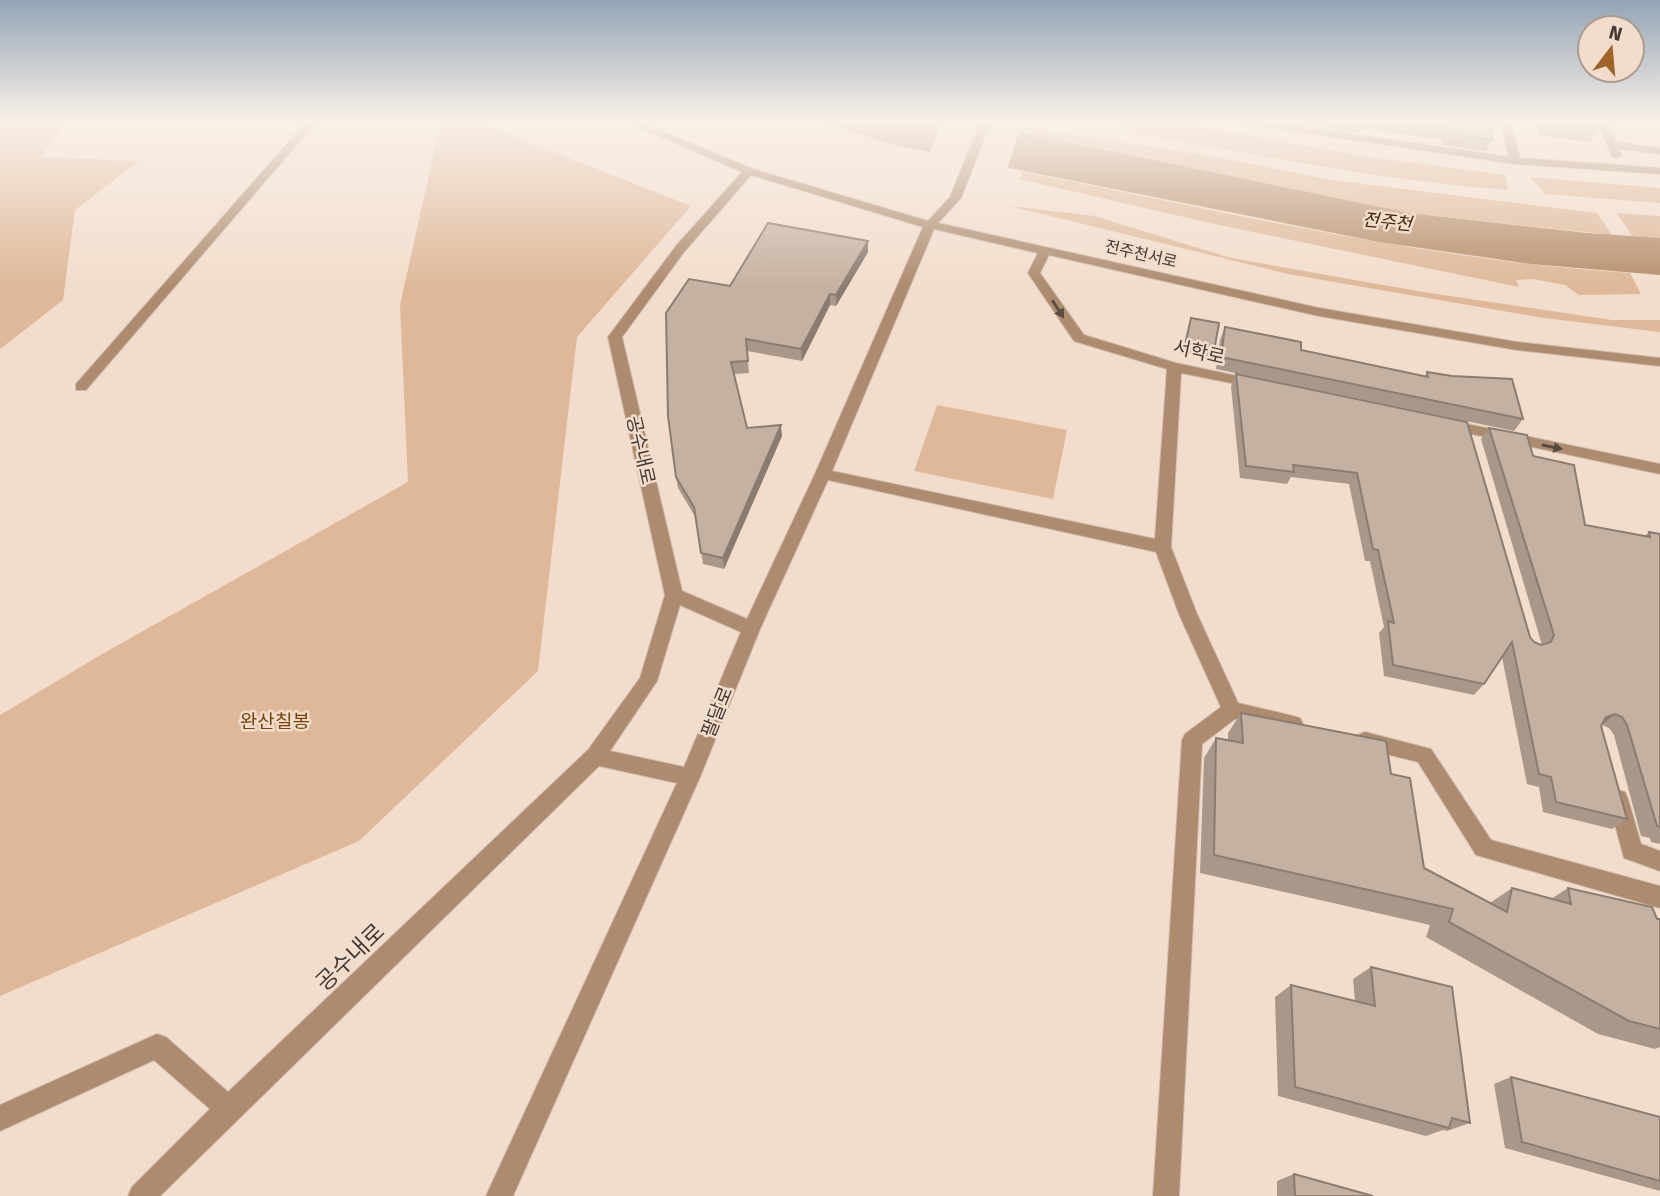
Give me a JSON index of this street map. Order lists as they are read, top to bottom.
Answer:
{
  "streets": {
    "street": [
      "전주천서로",
      "서학로",
      "공수내로",
      "팔달로"
    ]
  },
  "crossings": [
    ["전주천서로", "서학로"],
    ["전주천서로", "팔달로"]
  ],
  "one_way": ["서학로"],
  "water": ["전주천"],
  "parks": ["완산칠봉"],
  "north": "top"
}
